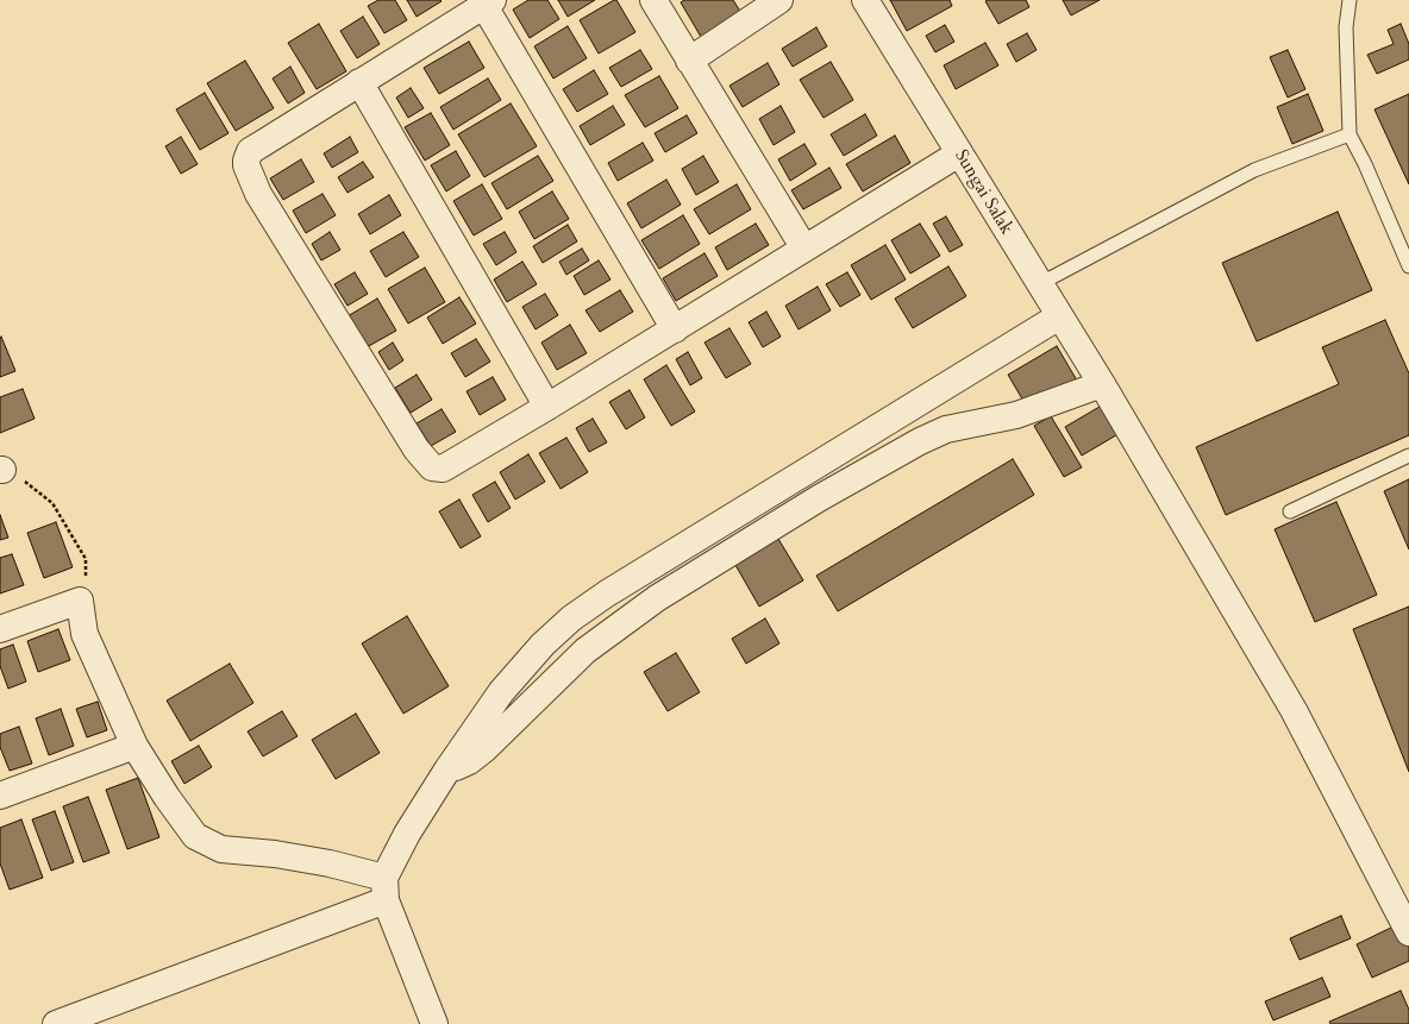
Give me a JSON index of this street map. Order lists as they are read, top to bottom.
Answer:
{
  "streets": {
    "street": ["Sungai Salak"]
  }
}
